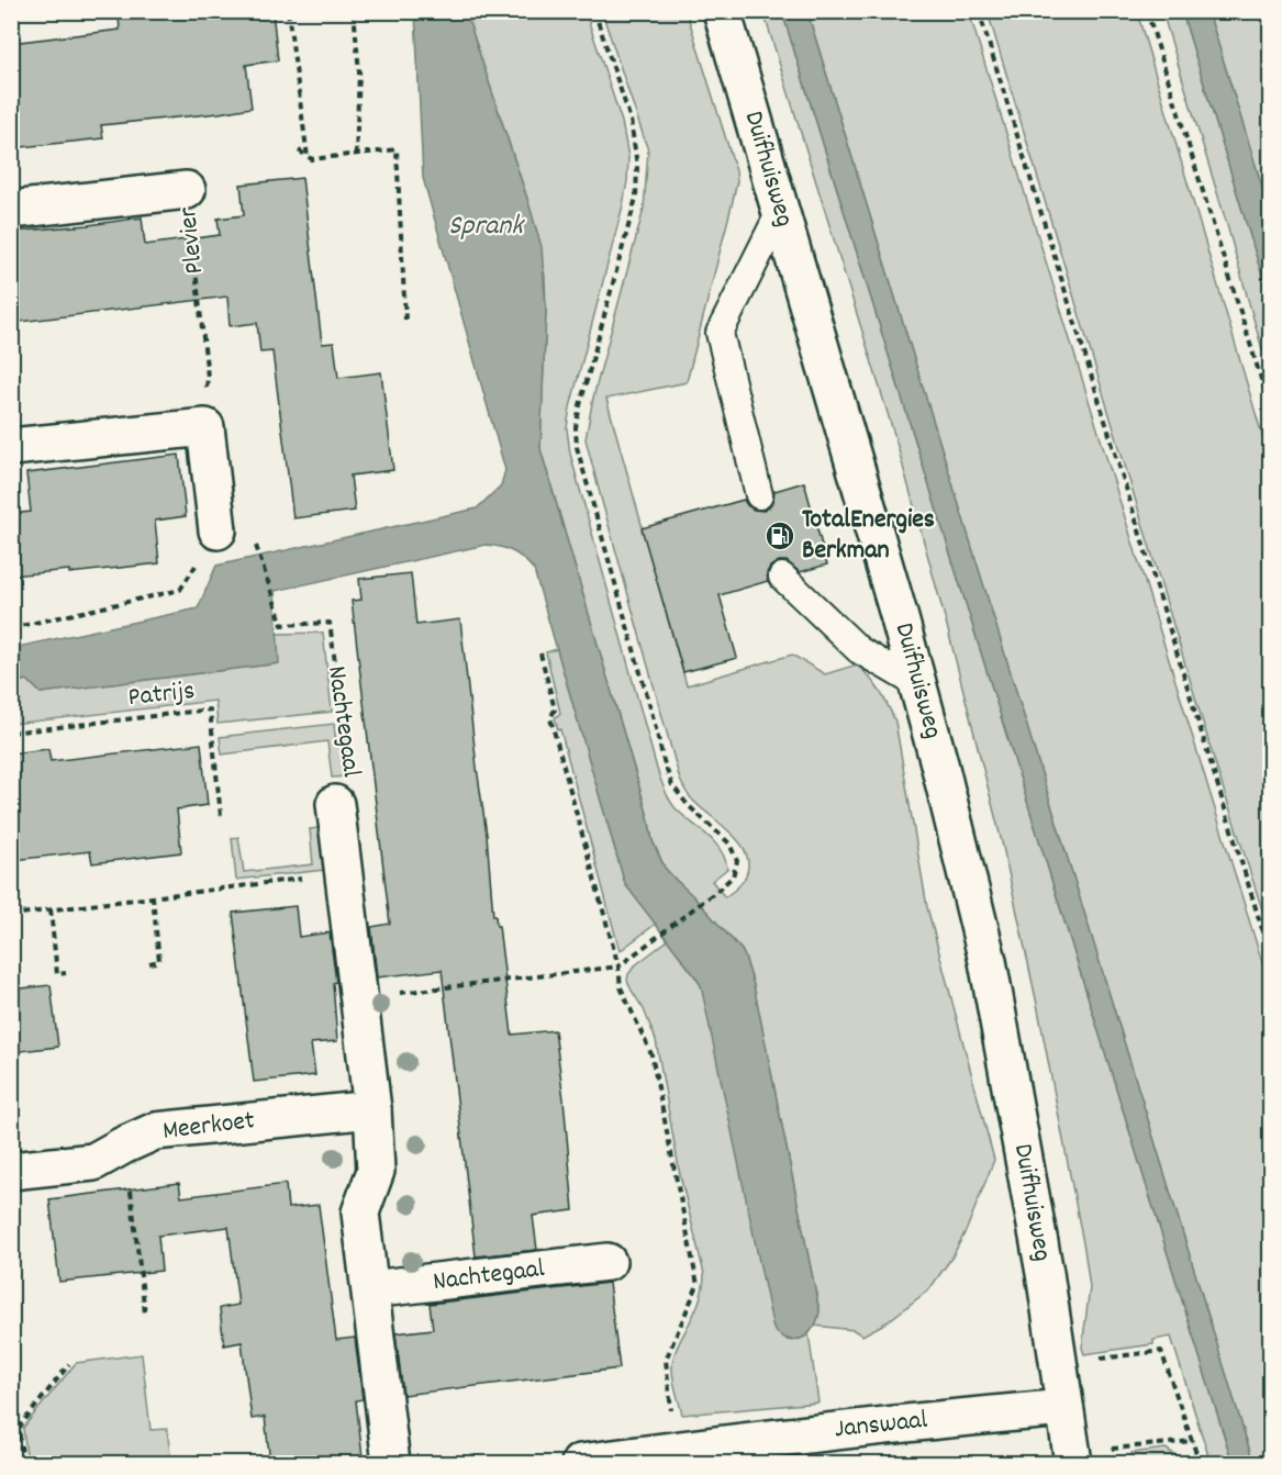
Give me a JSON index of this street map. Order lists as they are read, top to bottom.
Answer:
{
  "streets": {
    "street": [
      "Duifhuisweg",
      "Plevier",
      "Nachtegaal",
      "Meerkoet",
      "Janswaal"
    ],
    "path": ["Patrijs"]
  },
  "crossings": [
    ["Duifhuisweg", "Janswaal"],
    ["Nachtegaal", "Meerkoet"]
  ],
  "water": ["Sprank"],
  "places": {
    "fuel station": ["TotalEnergies Berkman"]
  }
}
